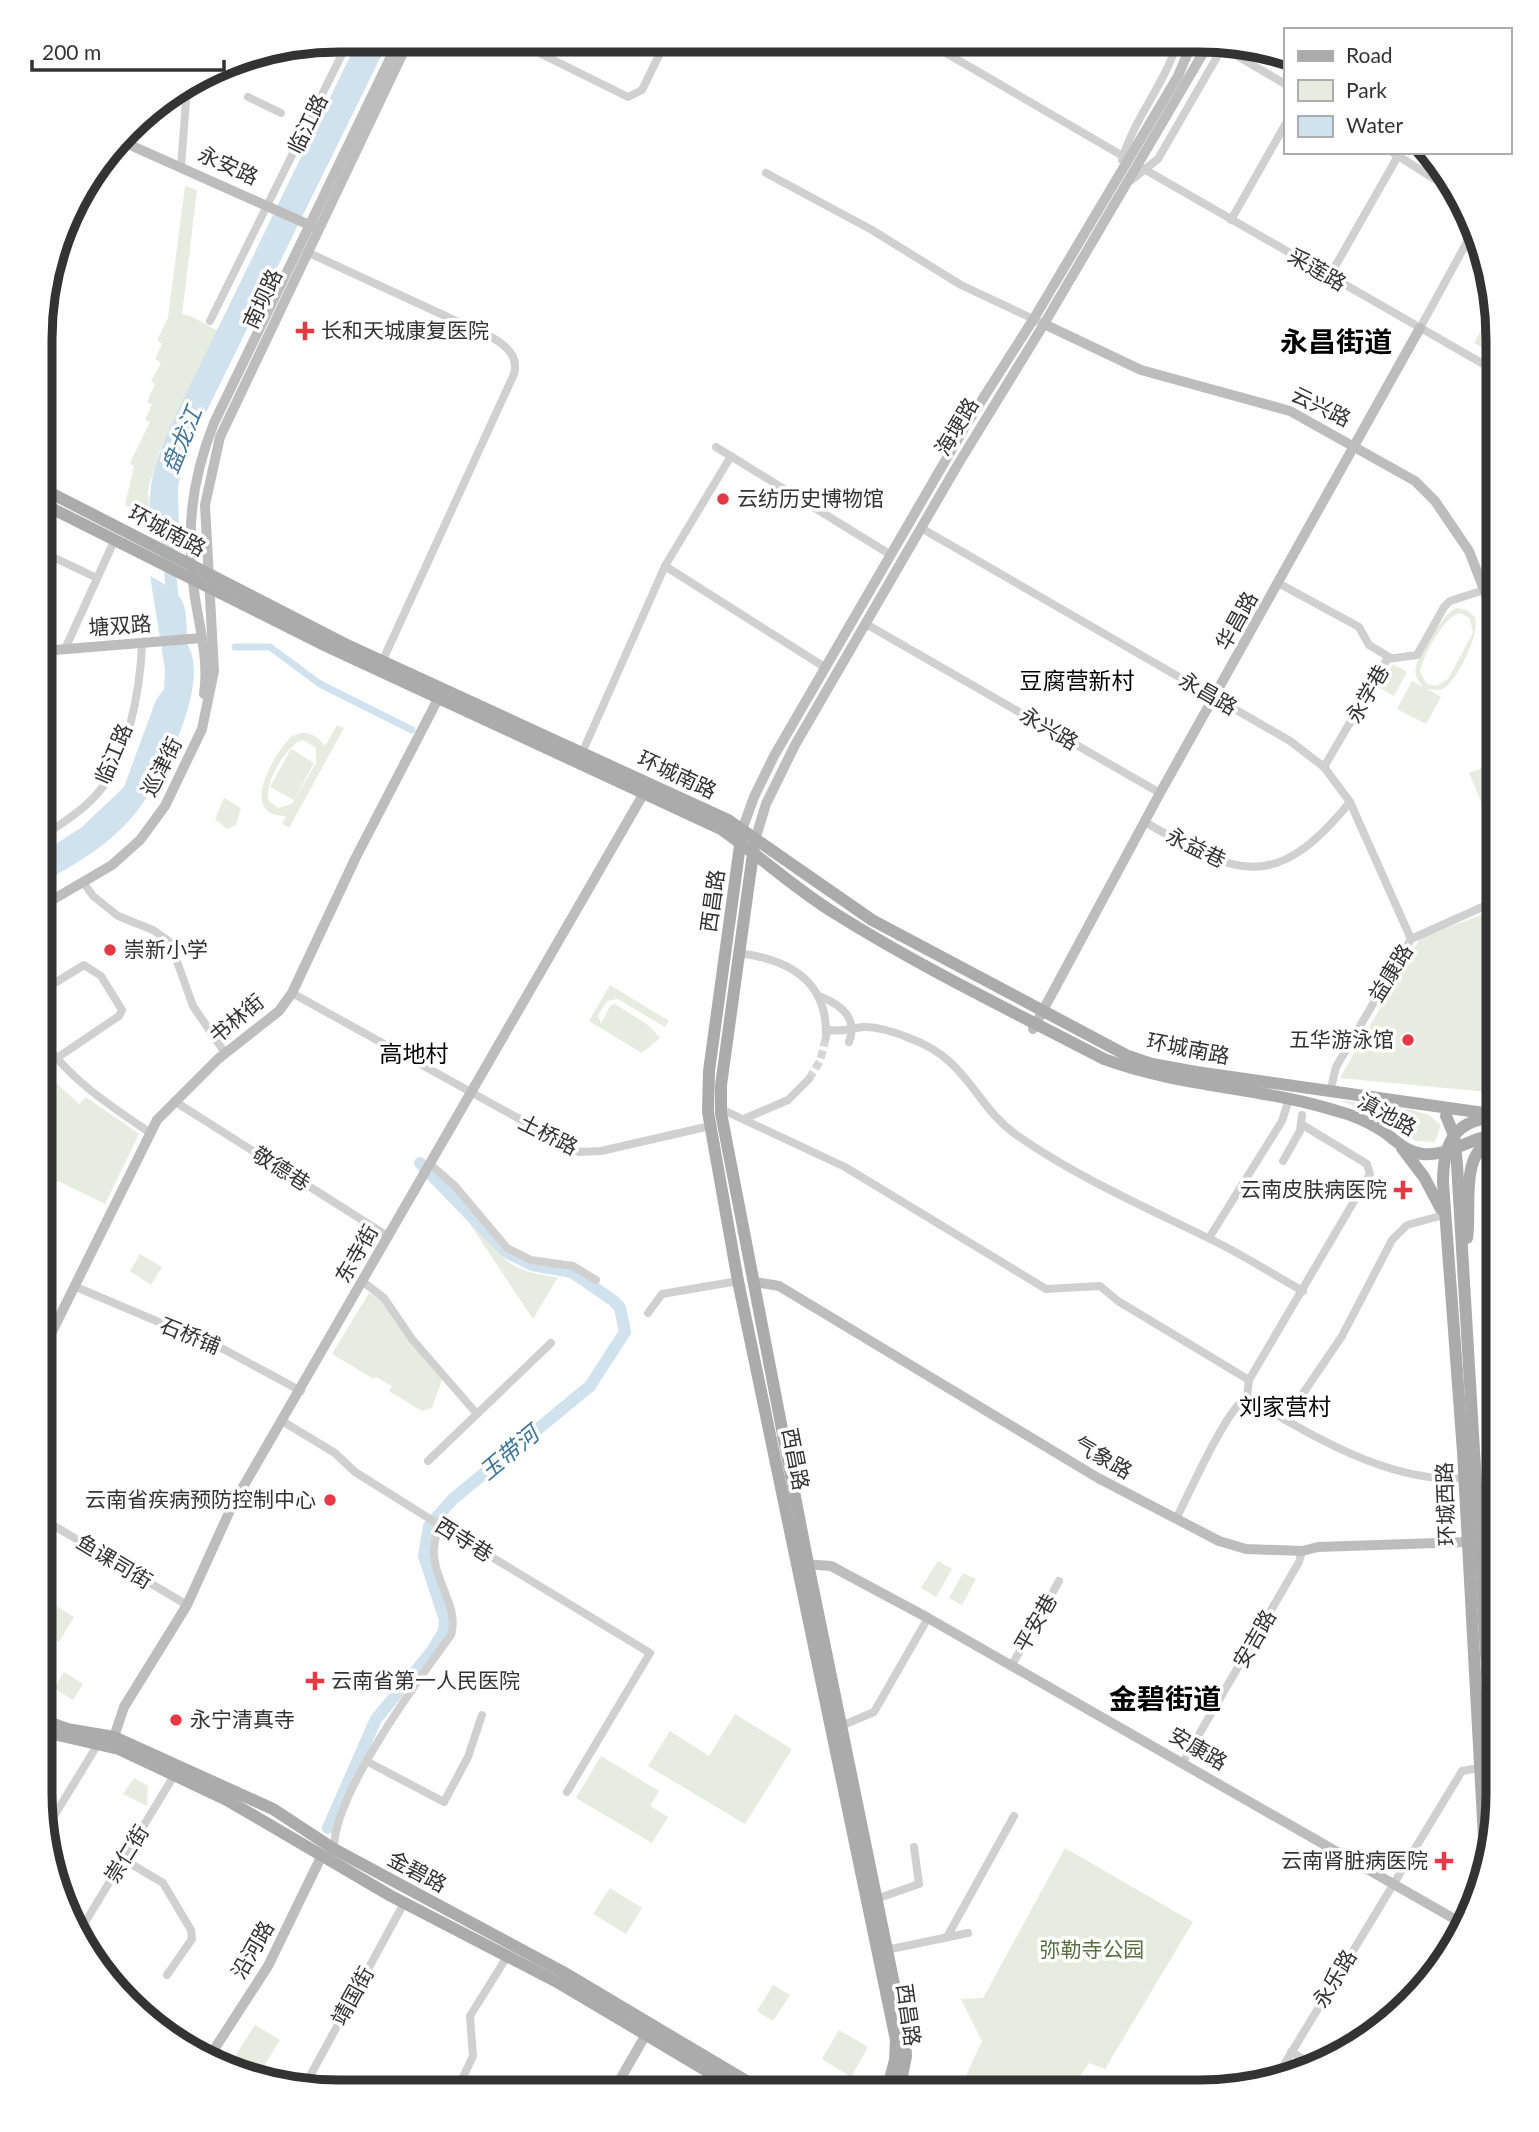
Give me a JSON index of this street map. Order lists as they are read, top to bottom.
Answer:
{
  "streets": {
    "main road": [
      "环城南路",
      "西昌路",
      "滇池路",
      "环城西路",
      "金碧路"
    ],
    "street": [
      "临江路",
      "永安路",
      "采莲路",
      "南坝路",
      "云兴路",
      "海埂路",
      "华昌路",
      "塘双路",
      "永昌路",
      "永学巷",
      "永兴路",
      "巡津街",
      "永益巷",
      "益康路",
      "书林街",
      "土桥路",
      "敬德巷",
      "东寺街",
      "石桥铺",
      "气象路",
      "西寺巷",
      "鱼课司街",
      "平安巷",
      "安吉路",
      "安康路",
      "崇仁街",
      "沿河路",
      "永乐路",
      "靖国街"
    ]
  },
  "crossings": [
    ["临江路", "永安路"],
    ["临江路", "塘双路"],
    ["永安路", "南坝路"],
    ["采莲路", "海埂路"],
    ["采莲路", "华昌路"],
    ["南坝路", "环城南路"],
    ["南坝路", "巡津街"],
    ["云兴路", "海埂路"],
    ["云兴路", "华昌路"],
    ["云兴路", "永学巷"],
    ["海埂路", "环城南路"],
    ["海埂路", "永昌路"],
    ["海埂路", "永兴路"],
    ["海埂路", "西昌路"],
    ["环城南路", "华昌路"],
    ["环城南路", "巡津街"],
    ["环城南路", "西昌路"],
    ["环城南路", "书林街"],
    ["环城南路", "滇池路"],
    ["环城南路", "东寺街"],
    ["华昌路", "永昌路"],
    ["华昌路", "永兴路"],
    ["华昌路", "永益巷"],
    ["塘双路", "巡津街"],
    ["永昌路", "永学巷"],
    ["永昌路", "永益巷"],
    ["永昌路", "益康路"],
    ["西昌路", "土桥路"],
    ["西昌路", "气象路"],
    ["西昌路", "安康路"],
    ["益康路", "滇池路"],
    ["书林街", "土桥路"],
    ["书林街", "敬德巷"],
    ["书林街", "石桥铺"],
    ["滇池路", "环城西路"],
    ["土桥路", "东寺街"],
    ["敬德巷", "东寺街"],
    ["东寺街", "石桥铺"],
    ["东寺街", "西寺巷"],
    ["东寺街", "鱼课司街"],
    ["东寺街", "金碧路"],
    ["气象路", "环城西路"],
    ["气象路", "安吉路"],
    ["环城西路", "永乐路"],
    ["平安巷", "安康路"],
    ["安吉路", "安康路"],
    ["安康路", "永乐路"],
    ["崇仁街", "金碧路"],
    ["金碧路", "沿河路"],
    ["金碧路", "靖国街"]
  ],
  "districts": [
    "永昌街道",
    "豆腐营新村",
    "高地村",
    "刘家营村",
    "金碧街道"
  ],
  "water": ["盘龙江", "玉带河"],
  "parks": ["弥勒寺公园"],
  "places": {
    "health": [
      "长和天城康复医院",
      "云南皮肤病医院",
      "云南省第一人民医院",
      "云南肾脏病医院"
    ],
    "other": [
      "云纺历史博物馆",
      "崇新小学",
      "五华游泳馆",
      "云南省疾病预防控制中心",
      "永宁清真寺"
    ]
  },
  "legend": ["Road", "Park", "Water"],
  "scale_bar": "200 m"
}
